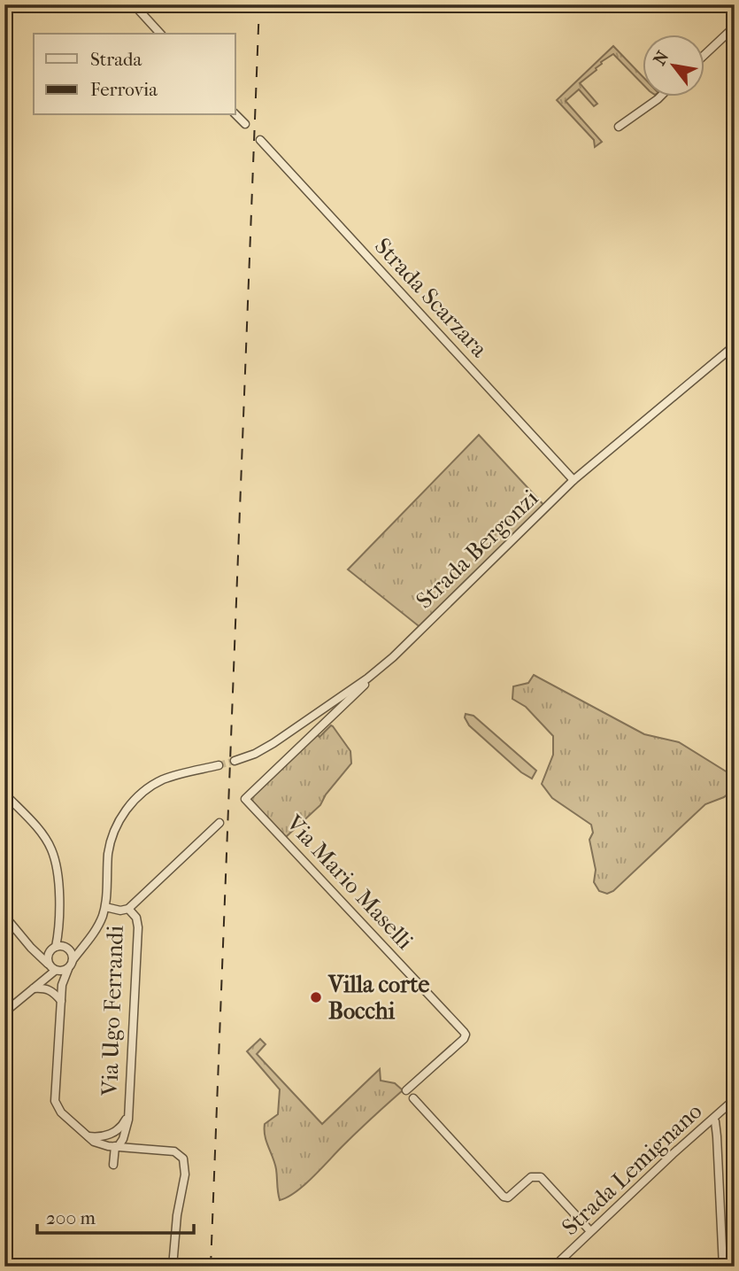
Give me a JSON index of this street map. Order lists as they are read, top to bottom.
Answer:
{
  "streets": {
    "street": [
      "Strada Scarzara",
      "Strada Bergonzi",
      "Via Mario Maselli",
      "Via Ugo Ferrandi",
      "Strada Lemignano"
    ]
  },
  "crossings": [
    ["Strada Scarzara", "Strada Bergonzi"],
    ["Strada Bergonzi", "Via Mario Maselli"]
  ],
  "places": ["Villa corte Bocchi"],
  "legend": ["Strada", "Ferrovia"],
  "scale_bar": "200 m",
  "north": "top left"
}
